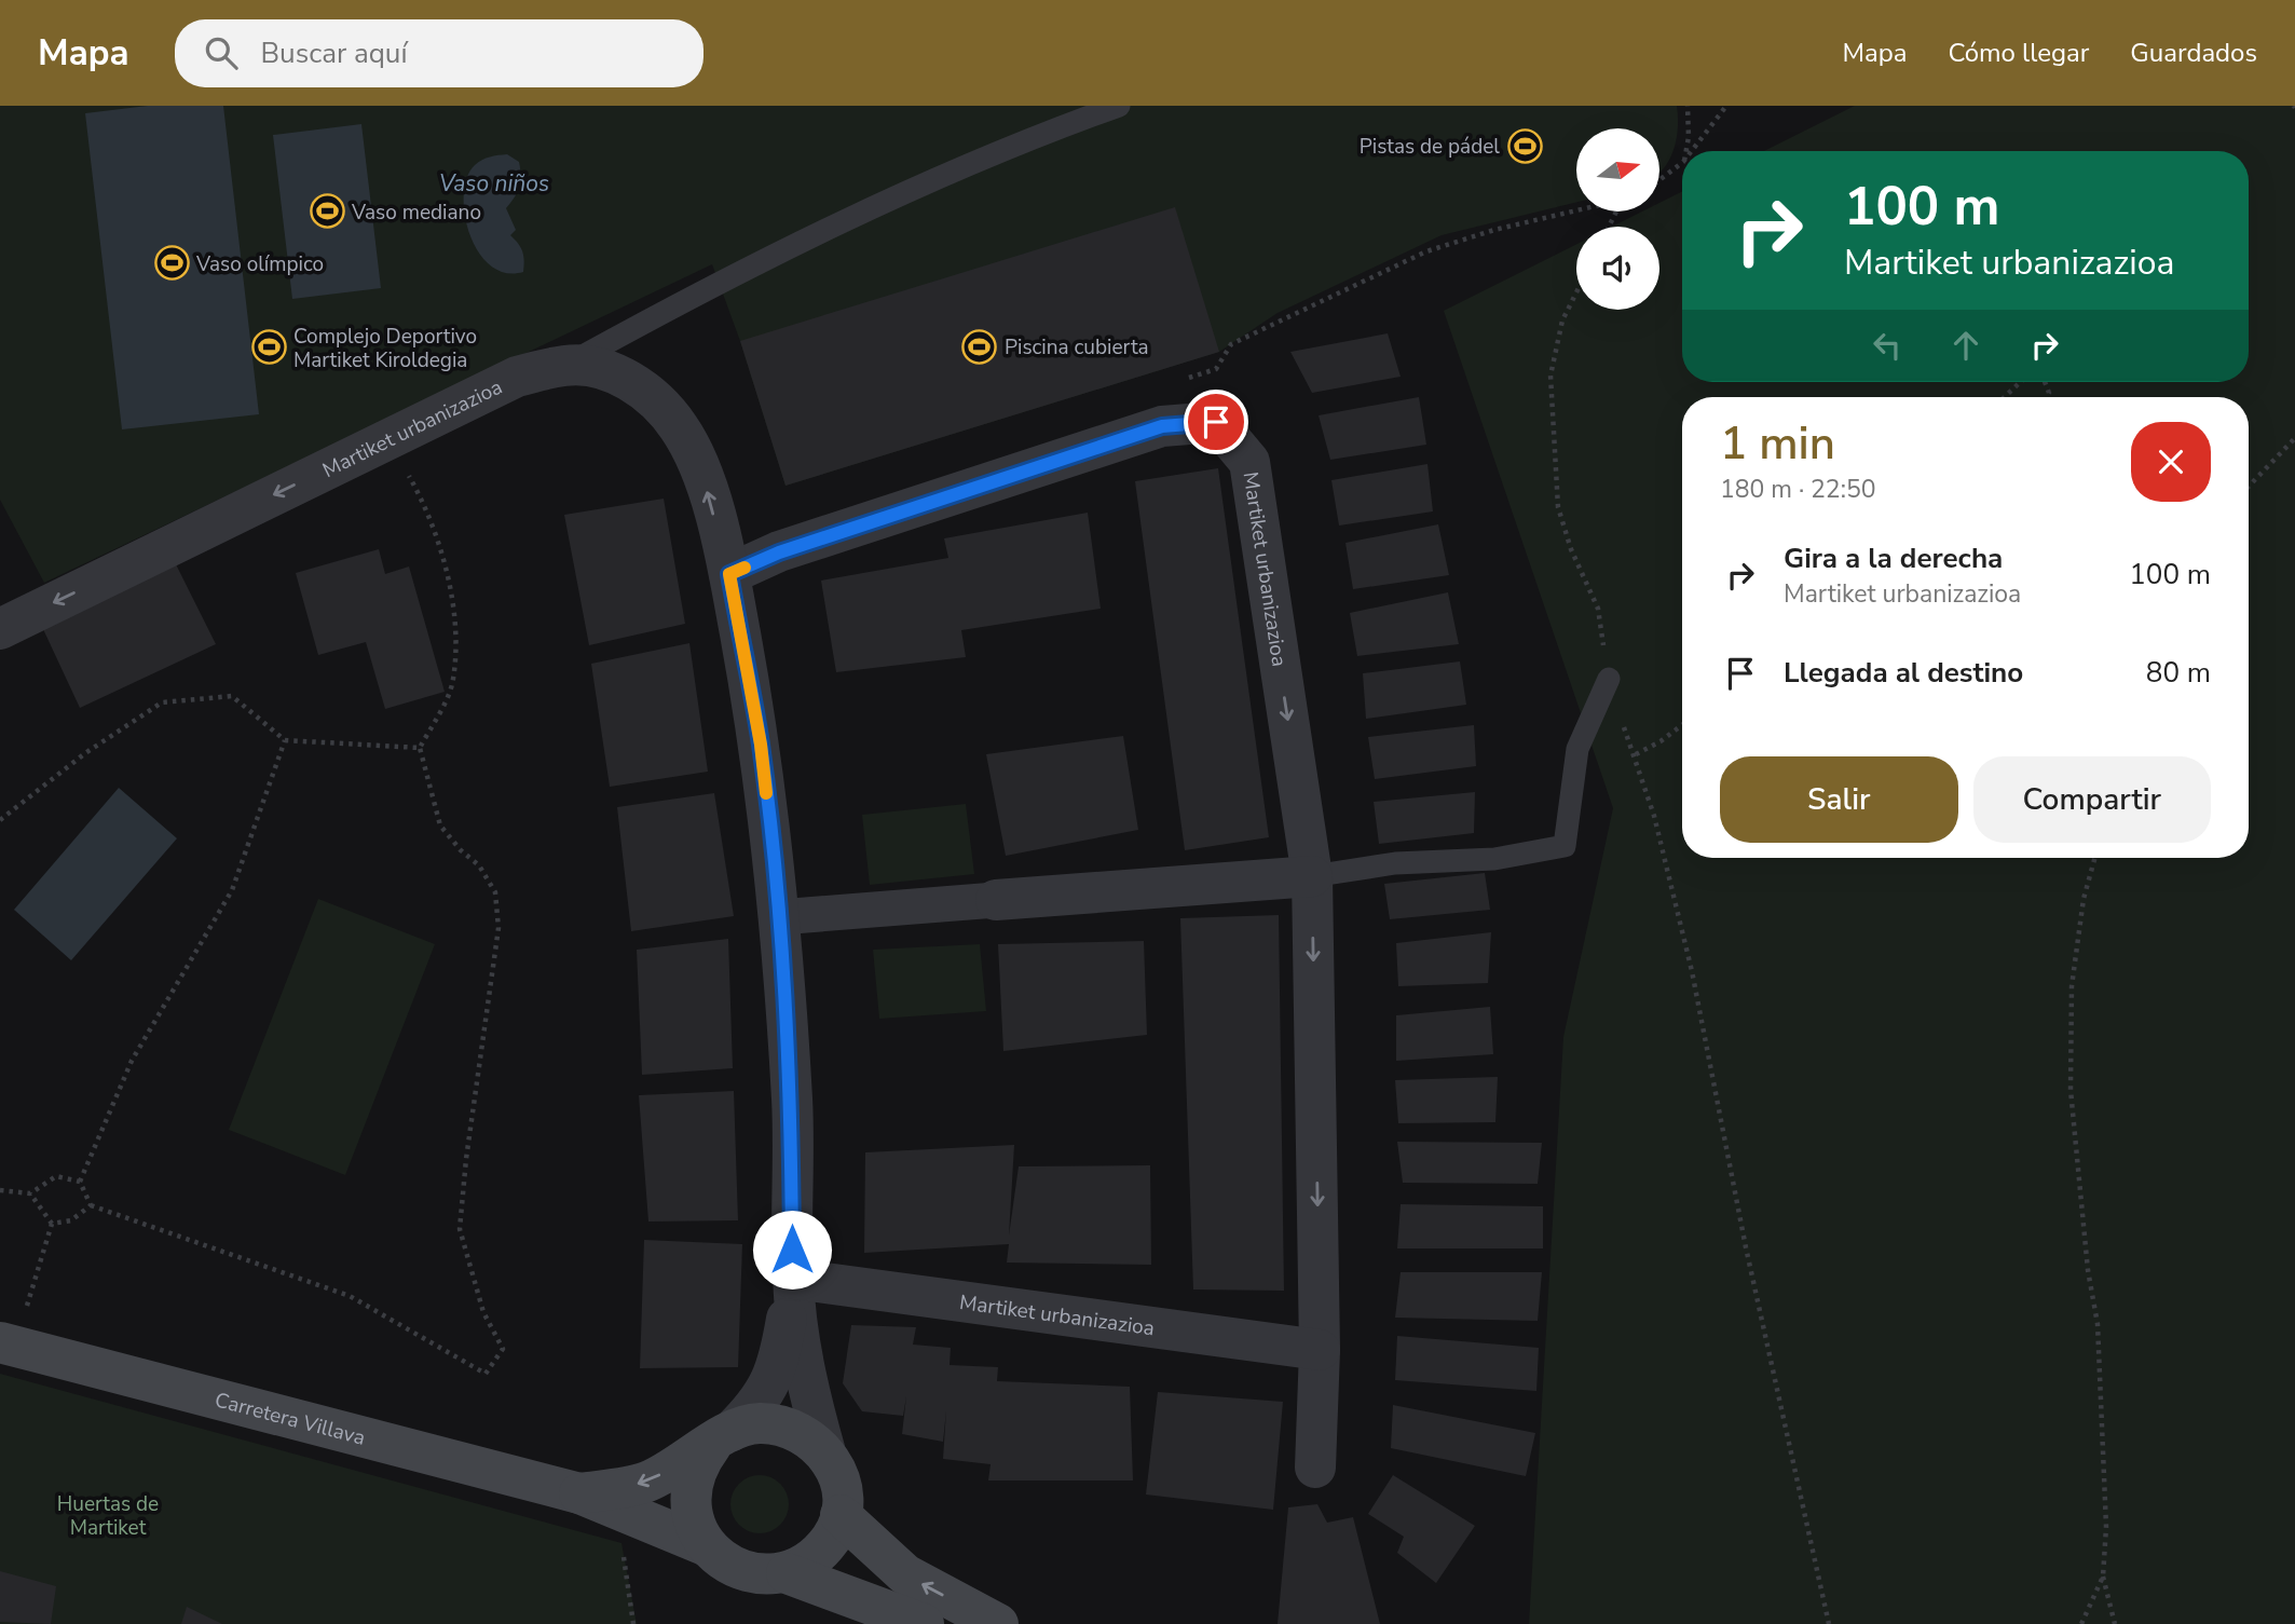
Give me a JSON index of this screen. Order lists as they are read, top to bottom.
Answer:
{
  "streets": {
    "main road": ["Carretera Villava"],
    "street": ["Martiket urbanizazioa"]
  },
  "crossings": [
    ["Martiket urbanizazioa", "Carretera Villava"]
  ],
  "water": ["Vaso niños"],
  "parks": ["Huertas de Martiket"],
  "places": {
    "sports": [
      "Pistas de pádel",
      "Vaso mediano",
      "Vaso olímpico",
      "Piscina cubierta",
      "Complejo Deportivo Martiket Kiroldegia"
    ]
  },
  "north": "right",
  "page": {
    "header": "Mapa",
    "search": "Buscar aquí",
    "nav": ["Mapa", "Cómo llegar", "Guardados"],
    "turn": ["100 m", "Martiket urbanizazioa"],
    "heading": ["1 min", "180 m · 22:50"],
    "list": [
      {
        "name": "Gira a la derecha",
        "note": "Martiket urbanizazioa",
        "value": "100 m"
      },
      {
        "name": "Llegada al destino",
        "value": "80 m"
      }
    ],
    "buttons": ["Salir", "Compartir"]
  }
}
